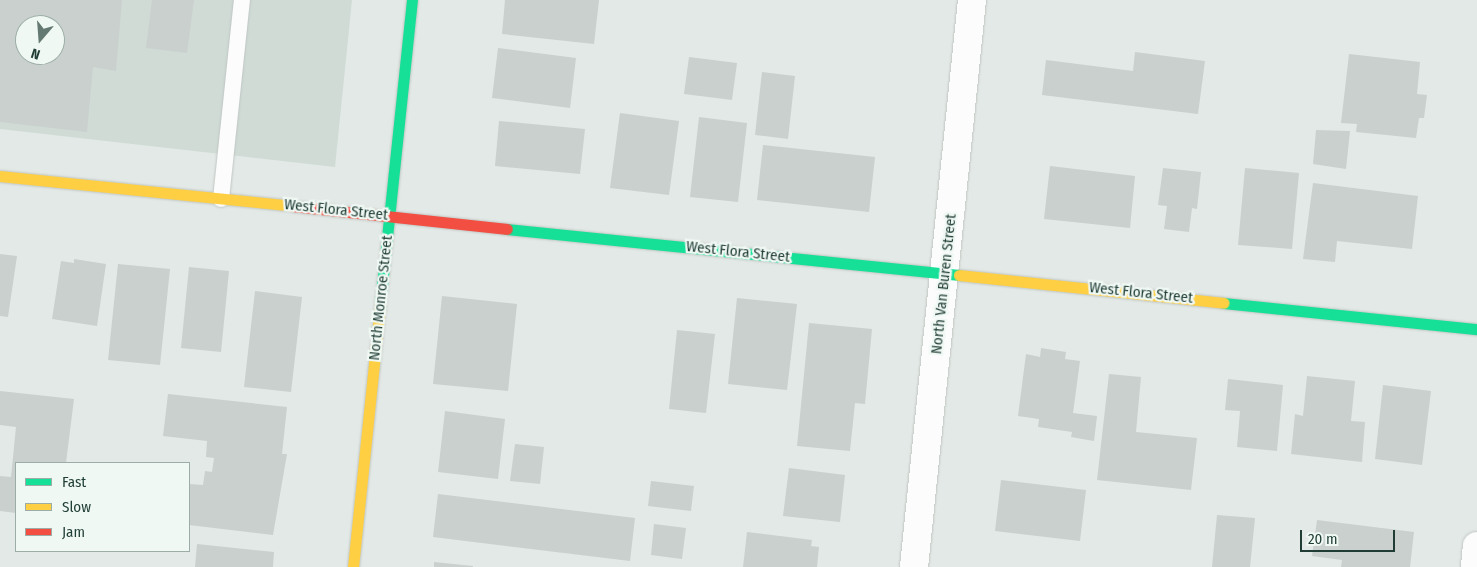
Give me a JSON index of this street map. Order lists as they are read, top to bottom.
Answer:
{
  "streets": {
    "street": ["West Flora Street", "North Van Buren Street", "North Monroe Street"]
  },
  "crossings": [
    ["West Flora Street", "North Van Buren Street"],
    ["West Flora Street", "North Monroe Street"]
  ],
  "legend": ["Fast", "Slow", "Jam"],
  "scale_bar": "20 m",
  "north": "bottom"
}
